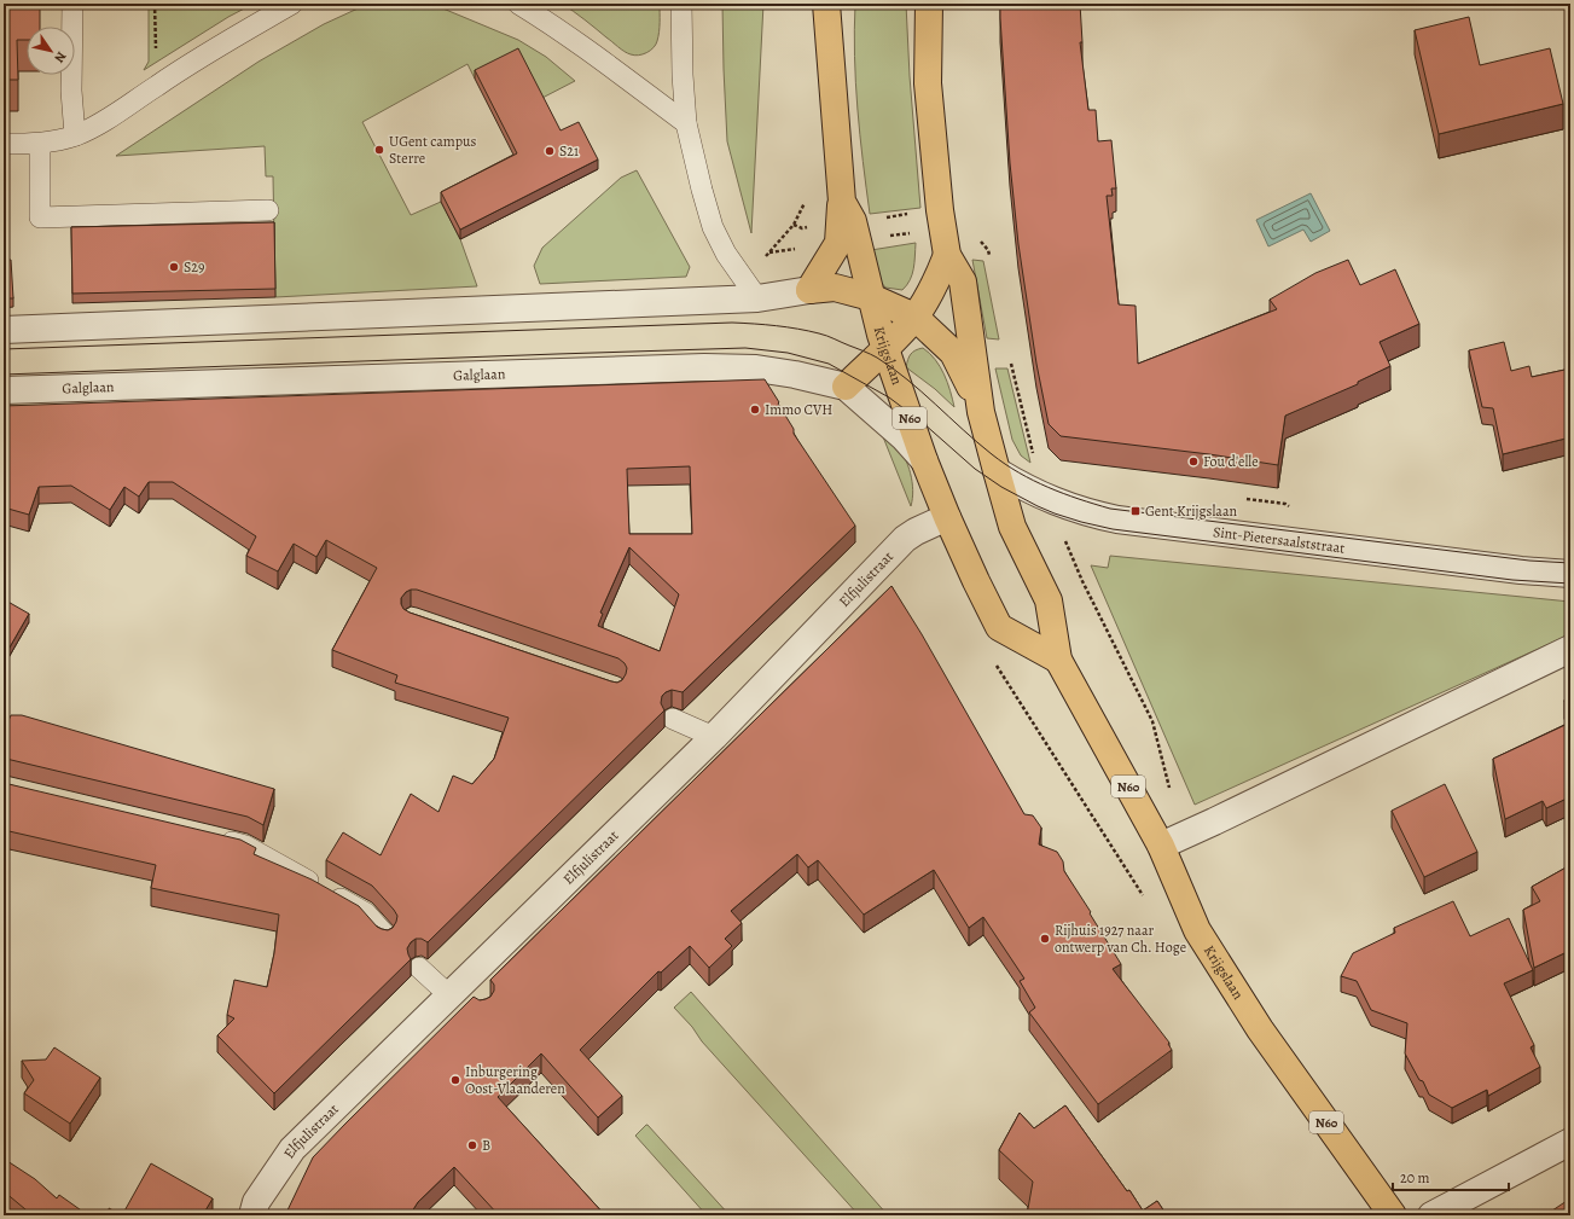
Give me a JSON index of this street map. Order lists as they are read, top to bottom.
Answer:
{
  "streets": {
    "main road": ["Krijgslaan", "N60"],
    "street": ["Galglaan", "Sint-Pietersaalststraat", "Elfjulistraat"]
  },
  "crossings": [
    ["Krijgslaan", "Galglaan"],
    ["Krijgslaan", "Sint-Pietersaalststraat"],
    ["Krijgslaan", "Elfjulistraat"]
  ],
  "places": {
    "other": [
      "UGent campus Sterre",
      "S21",
      "S29",
      "Immo CVH",
      "Fou d'elle",
      "Rijhuis 1927 naar ontwerp van Ch. Hoge",
      "Inburgering Oost-Vlaanderen",
      "B"
    ],
    "transit": ["Gent Krijgslaan"]
  },
  "scale_bar": "20 m",
  "north": "bottom right"
}
